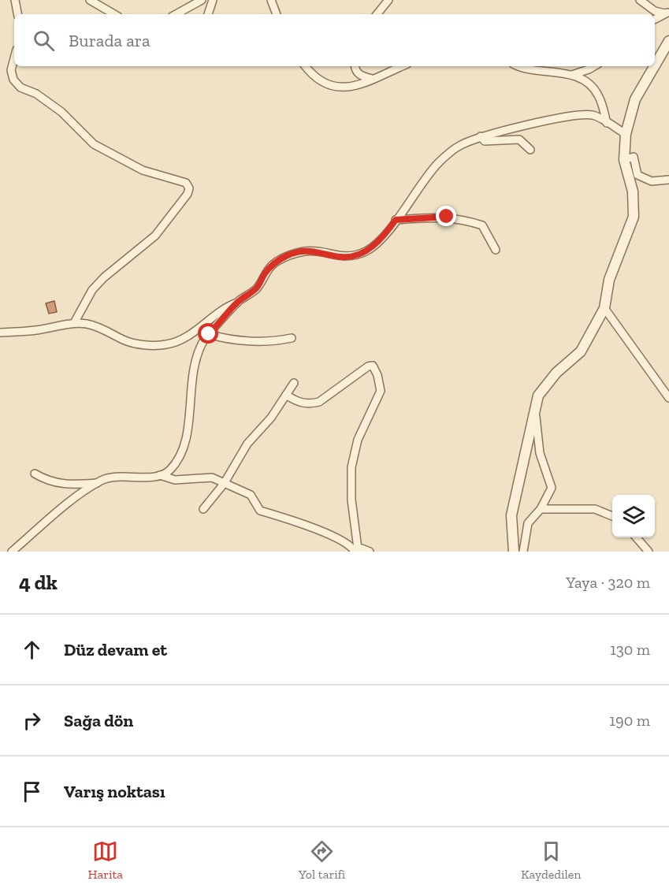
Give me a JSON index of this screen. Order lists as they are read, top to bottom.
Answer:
{
  "page": {
    "search": "Burada ara",
    "heading": ["4 dk", "Yaya · 320 m"],
    "list": [
      ["Düz devam et", "130 m"],
      ["Sağa dön", "190 m"],
      "Varış noktası"
    ],
    "nav": ["Harita", "Yol tarifi", "Kaydedilen"]
  }
}
